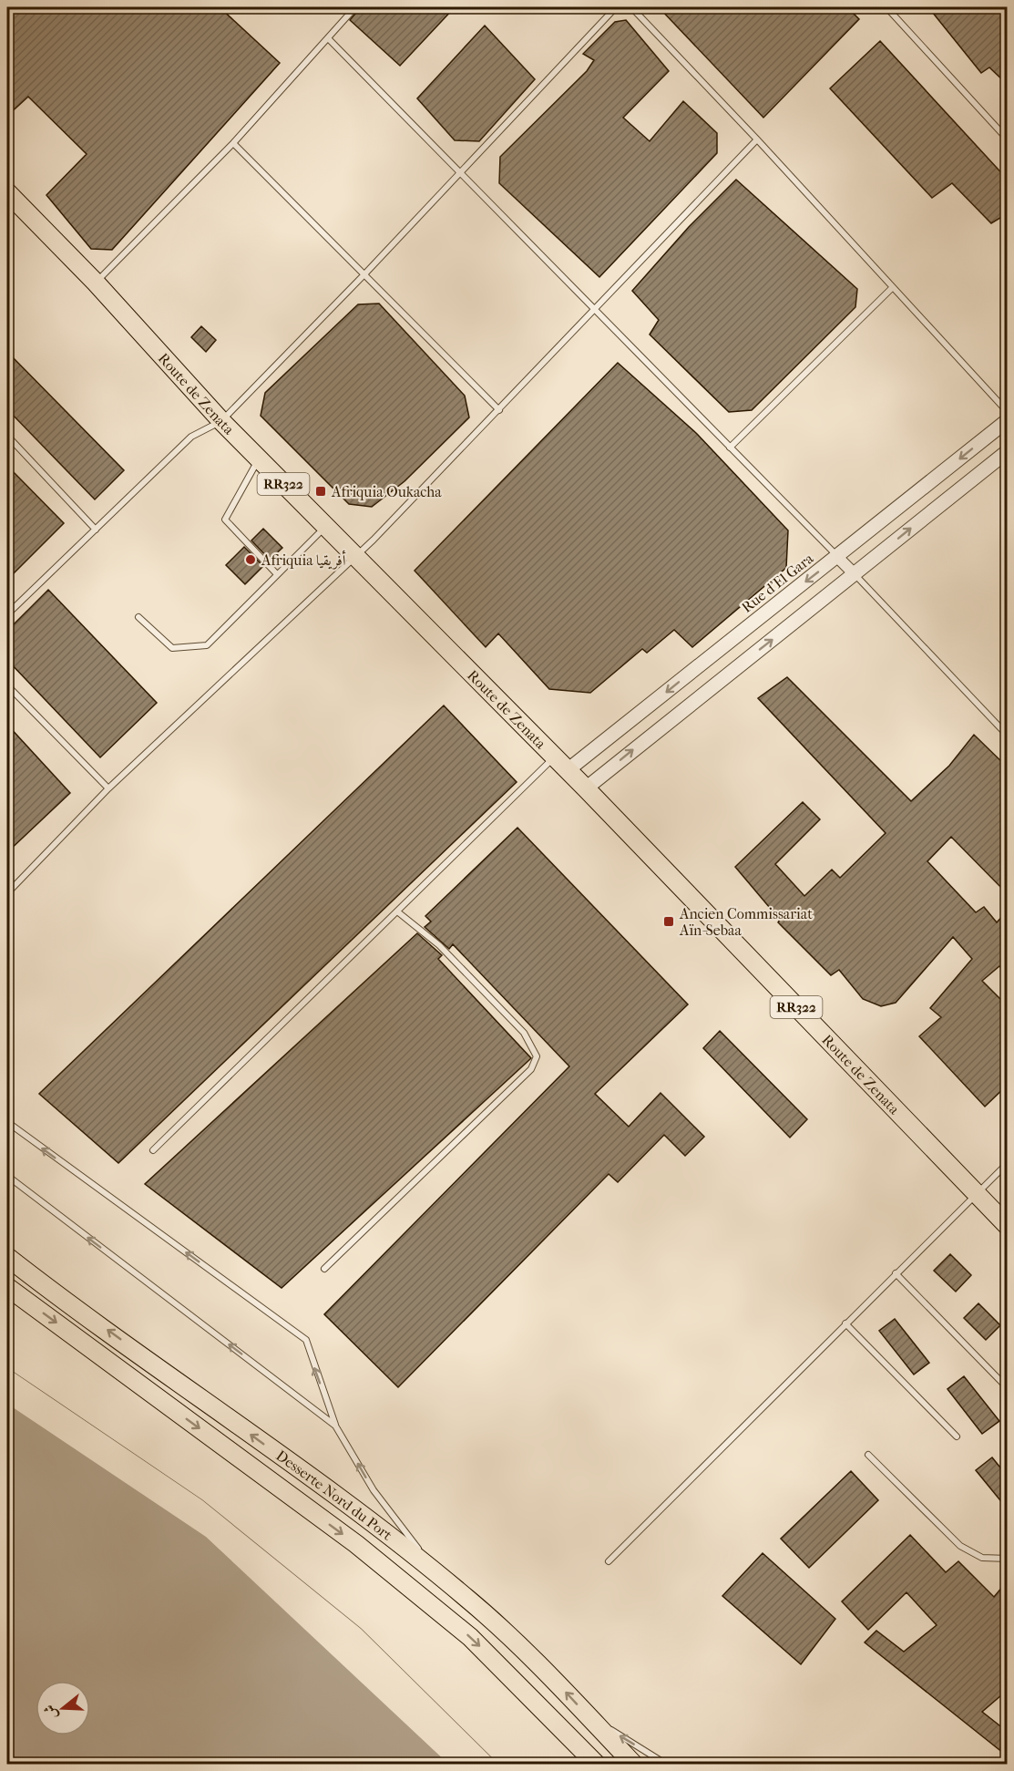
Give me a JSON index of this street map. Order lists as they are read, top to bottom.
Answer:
{
  "streets": {
    "main road": ["Route de Zenata", "RR322", "Desserte Nord du Port"],
    "street": ["Rue d'El Gara"]
  },
  "crossings": [
    ["Route de Zenata", "Rue d'El Gara"]
  ],
  "places": {
    "transit": ["Afriquia Oukacha", "Ancien Commissariat Aïn-Sebaa"],
    "other": ["Afriquia أفريقيا"]
  },
  "north": "left"
}
